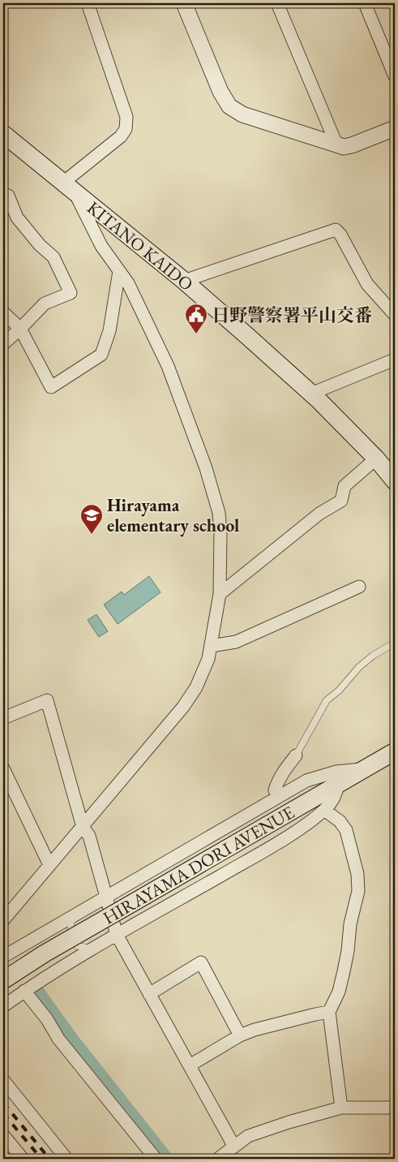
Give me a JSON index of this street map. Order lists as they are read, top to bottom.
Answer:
{
  "streets": {
    "main road": ["KITANO KAIDO", "HIRAYAMA DORI AVENUE"]
  },
  "places": {
    "public building": ["日野警察署平山交番"],
    "school or university": ["Hirayama elementary school"]
  }
}
